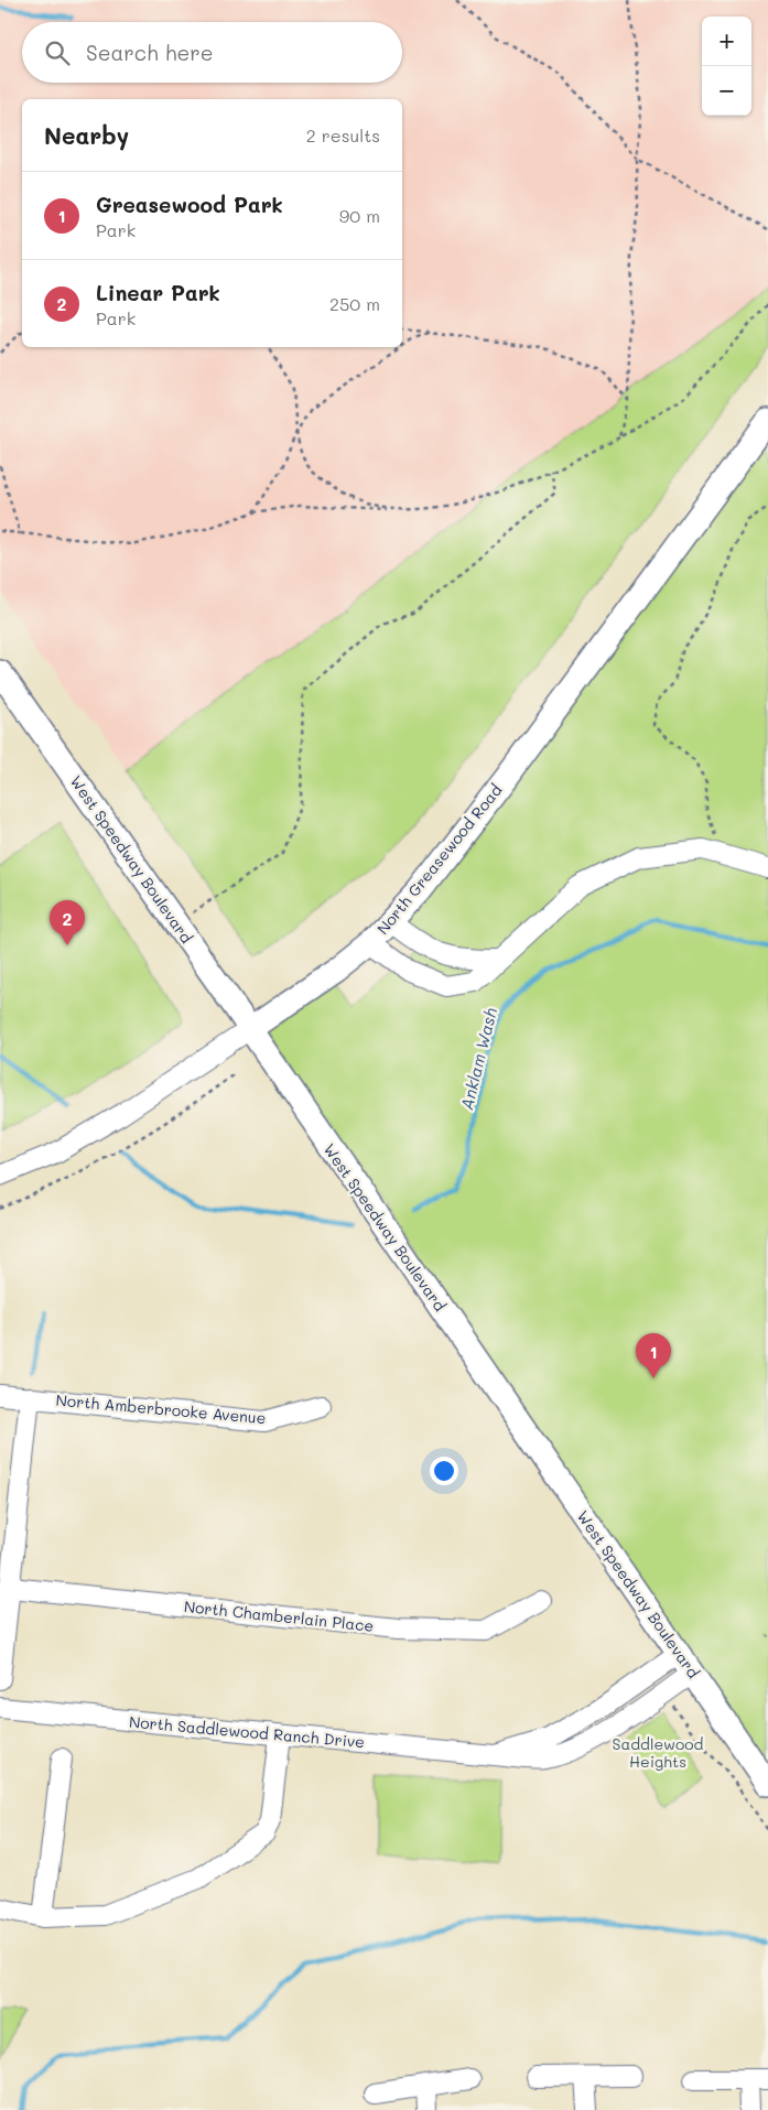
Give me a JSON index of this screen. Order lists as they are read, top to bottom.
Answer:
{
  "streets": {
    "main road": ["West Speedway Boulevard", "North Greasewood Road"],
    "street": ["North Amberbrooke Avenue", "North Chamberlain Place", "North Saddlewood Ranch Drive"]
  },
  "crossings": [
    ["West Speedway Boulevard", "North Greasewood Road"],
    ["West Speedway Boulevard", "North Saddlewood Ranch Drive"]
  ],
  "water": ["Anklam Wash"],
  "parks": ["Saddlewood Heights"],
  "page": {
    "map_buttons": ["+", "−"],
    "search": "Search here",
    "heading": ["Nearby", "2 results"],
    "list": [
      {
        "mark": "1",
        "name": "Greasewood Park",
        "note": "Park",
        "value": "90 m"
      },
      {
        "mark": "2",
        "name": "Linear Park",
        "note": "Park",
        "value": "250 m"
      }
    ],
    "pins": ["2", "1"]
  }
}
